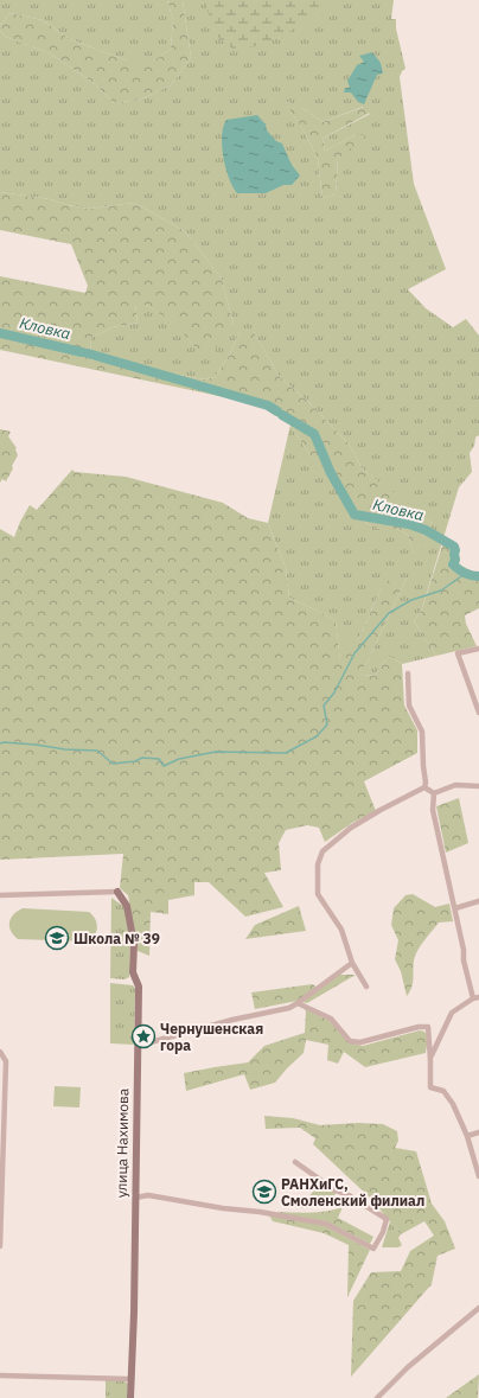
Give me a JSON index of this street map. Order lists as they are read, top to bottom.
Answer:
{
  "streets": {
    "street": ["улица Нахимова"]
  },
  "water": ["Кловка"],
  "places": {
    "school or university": ["Школа № 39", "РАНХиГС, Смоленский филиал"],
    "place": ["Чернушенская гора"]
  }
}
